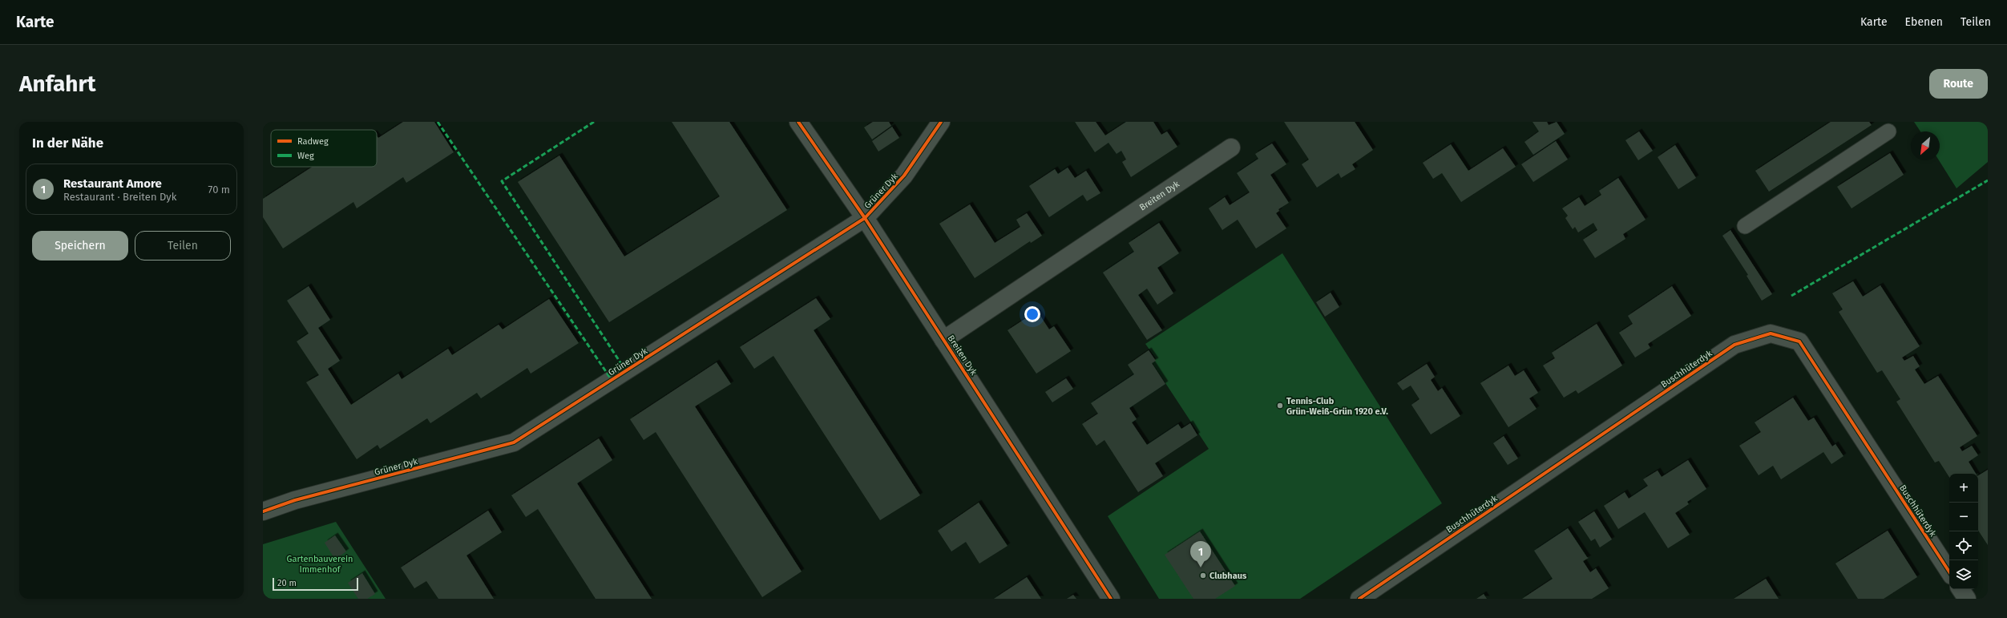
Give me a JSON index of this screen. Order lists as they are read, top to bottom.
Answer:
{
  "streets": {
    "street": ["Grüner Dyk", "Breiten Dyk", "Buschhüterdyk"]
  },
  "crossings": [
    ["Grüner Dyk", "Breiten Dyk"]
  ],
  "parks": ["Gartenbauverein Immenhof"],
  "places": ["Tennis-Club Grün-Weiß-Grün 1920 e.V.", "Clubhaus"],
  "legend": ["Radweg", "Weg"],
  "scale_bar": "20 m",
  "north": "bottom left",
  "page": {
    "header": "Karte",
    "nav": ["Karte", "Ebenen", "Teilen"],
    "buttons": [
      "Route",
      ["Speichern", "Teilen"]
    ],
    "title": "Anfahrt",
    "heading": "In der Nähe",
    "list": [
      {
        "mark": "1",
        "name": "Restaurant Amore",
        "note": "Restaurant · Breiten Dyk",
        "value": "70 m"
      }
    ],
    "map_buttons": ["+", "−"],
    "pins": "1",
    "scale": "20 m"
  }
}
